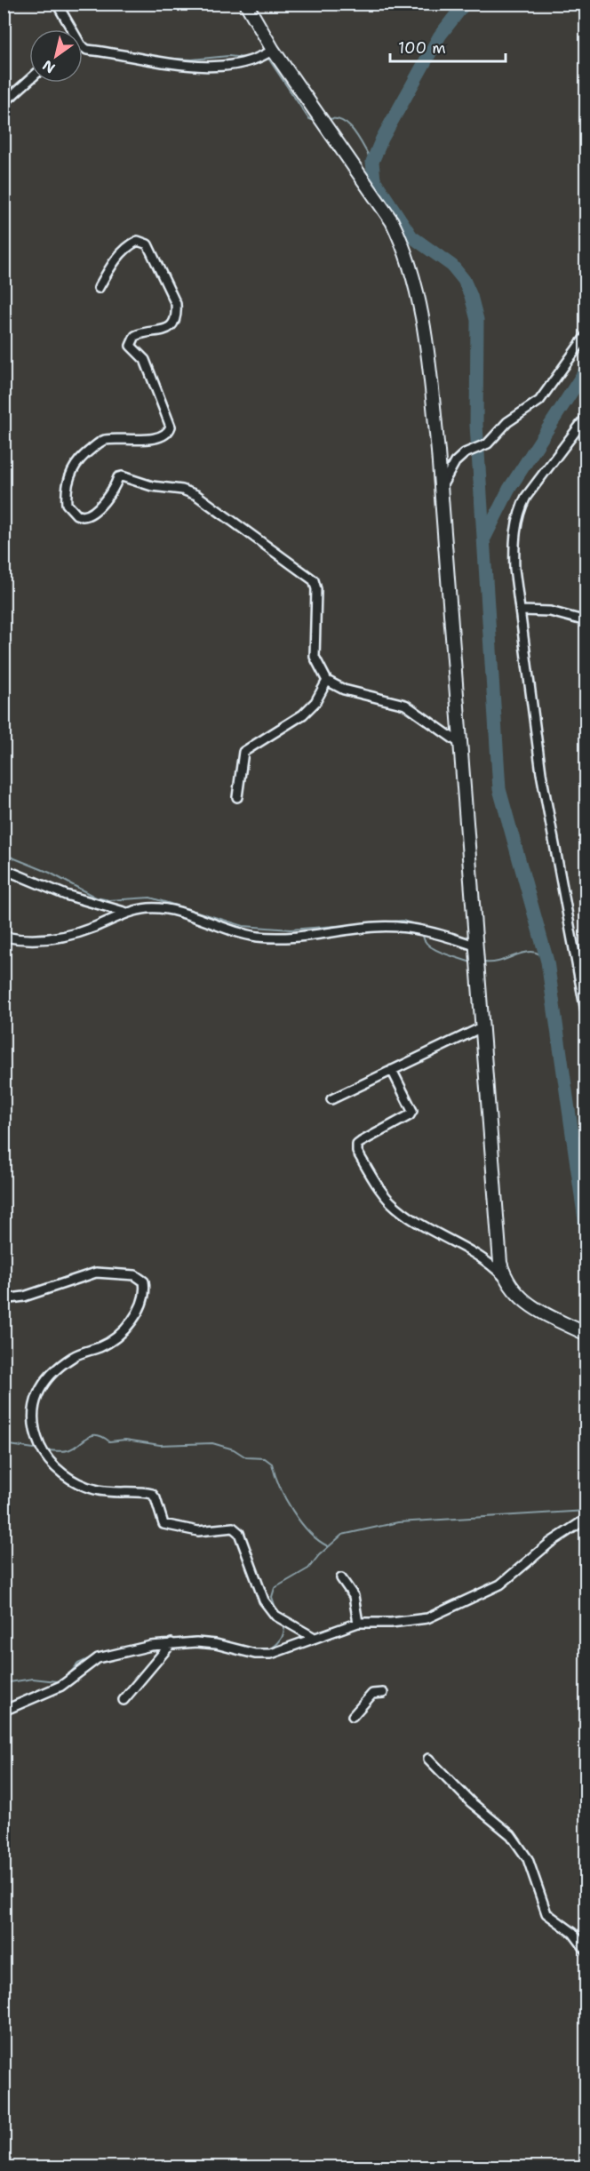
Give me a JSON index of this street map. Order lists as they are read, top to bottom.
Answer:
{
  "scale_bar": "100 m",
  "north": "bottom left"
}
